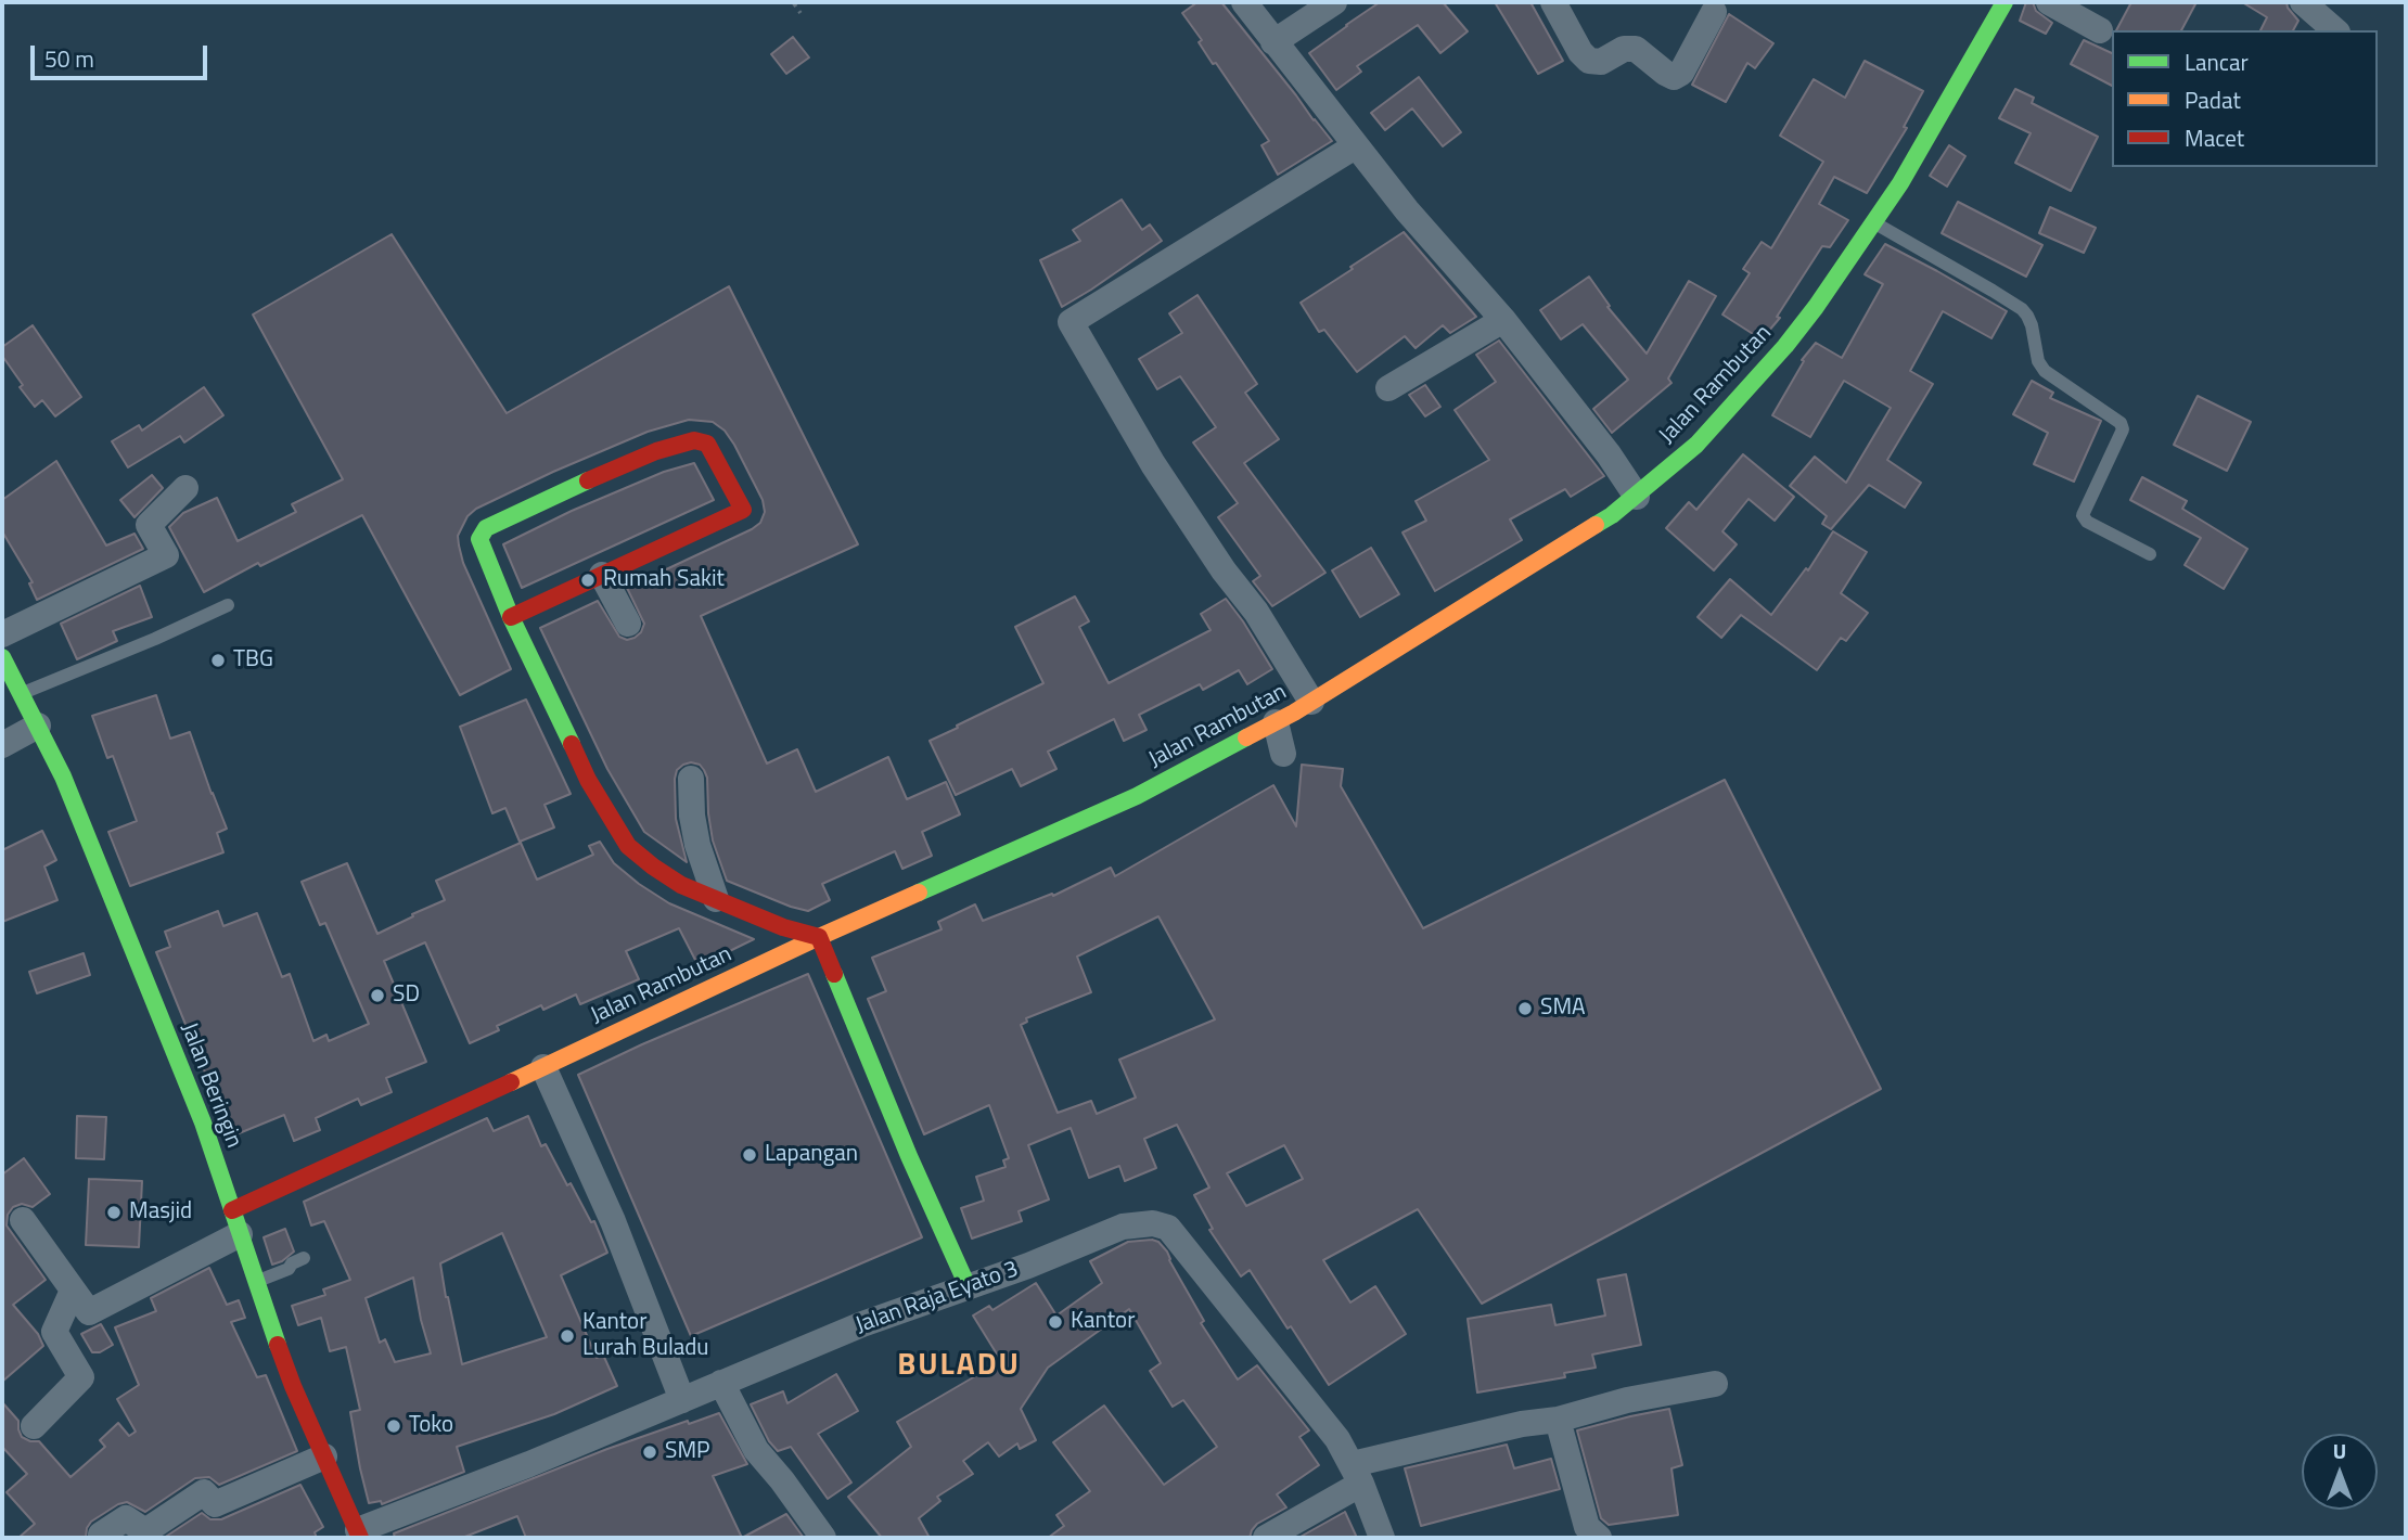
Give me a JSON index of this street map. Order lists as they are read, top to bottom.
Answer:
{
  "streets": {
    "street": ["Jalan Rambutan", "Jalan Beringin", "Jalan Raja Eyato 3"]
  },
  "crossings": [
    ["Jalan Rambutan", "Jalan Beringin"],
    ["Jalan Beringin", "Jalan Raja Eyato 3"]
  ],
  "districts": ["BULADU"],
  "places": [
    "Rumah Sakit",
    "TBG",
    "SD",
    "SMA",
    "Lapangan",
    "Masjid",
    "Kantor",
    "Kantor Lurah Buladu",
    "Toko",
    "SMP"
  ],
  "legend": ["Lancar", "Padat", "Macet"],
  "scale_bar": "50 m",
  "north": "top"
}
